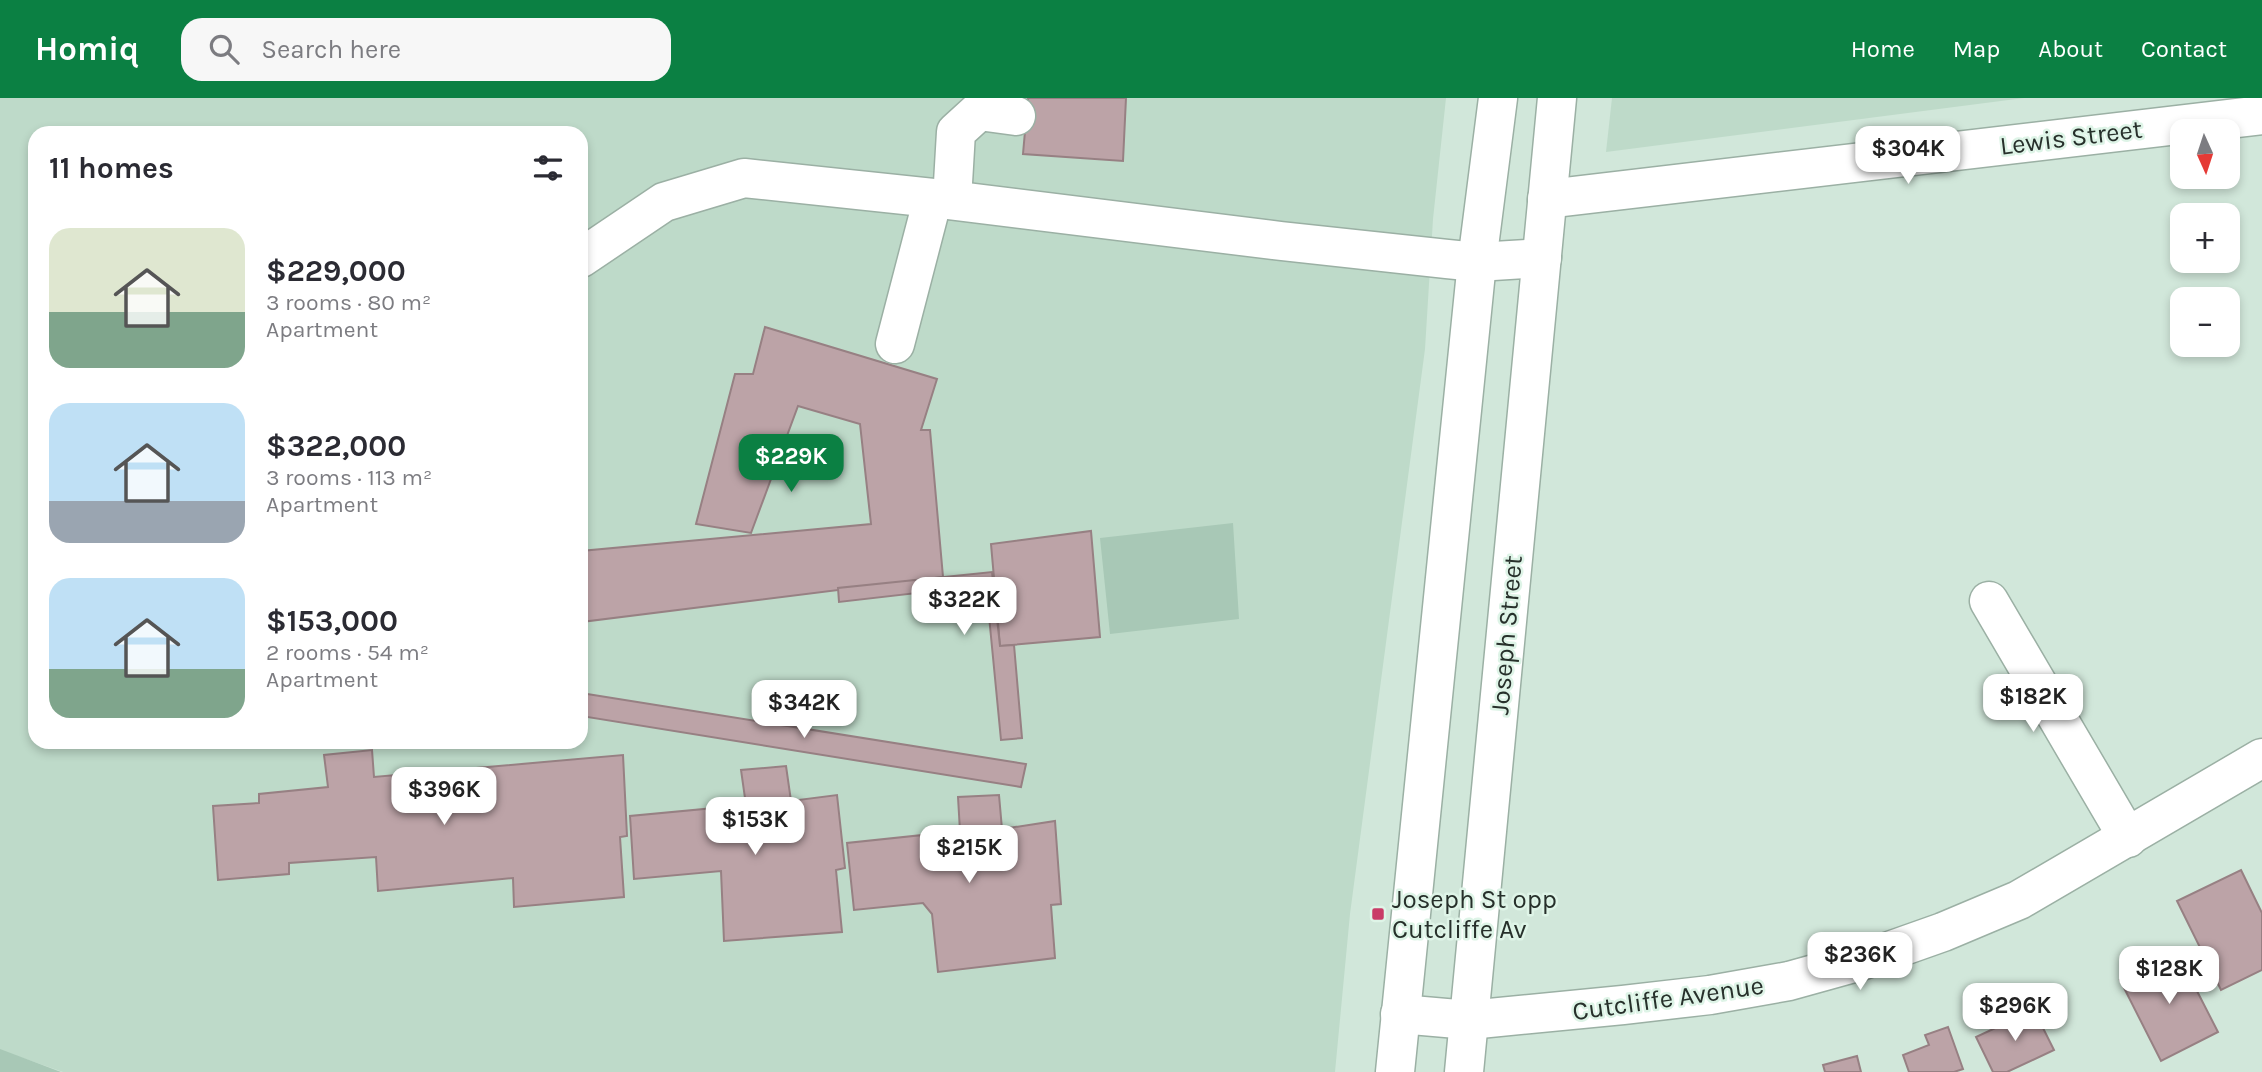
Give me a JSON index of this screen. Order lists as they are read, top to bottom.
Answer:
{
  "streets": {
    "main road": ["Lewis Street", "Joseph Street", "Cutcliffe Avenue"]
  },
  "crossings": [
    ["Lewis Street", "Joseph Street"],
    ["Joseph Street", "Cutcliffe Avenue"]
  ],
  "places": {
    "transit": ["Joseph St opp Cutcliffe Av"]
  },
  "north": "bottom",
  "page": {
    "header": "Homiq",
    "search": "Search here",
    "nav": [
      "Home",
      "Map",
      "About",
      "Contact"
    ],
    "map_buttons": ["+", "−"],
    "price": [
      "$304K",
      "$229K",
      "$322K",
      "$182K",
      "$342K",
      "$396K",
      "$153K",
      "$215K",
      "$236K",
      "$128K",
      "$296K"
    ],
    "heading": "11 homes",
    "list": [
      {
        "name": "$229,000",
        "note": "3 rooms · 80 m² · Apartment"
      },
      {
        "name": "$322,000",
        "note": "3 rooms · 113 m² · Apartment"
      },
      {
        "name": "$153,000",
        "note": "2 rooms · 54 m² · Apartment"
      }
    ]
  }
}
